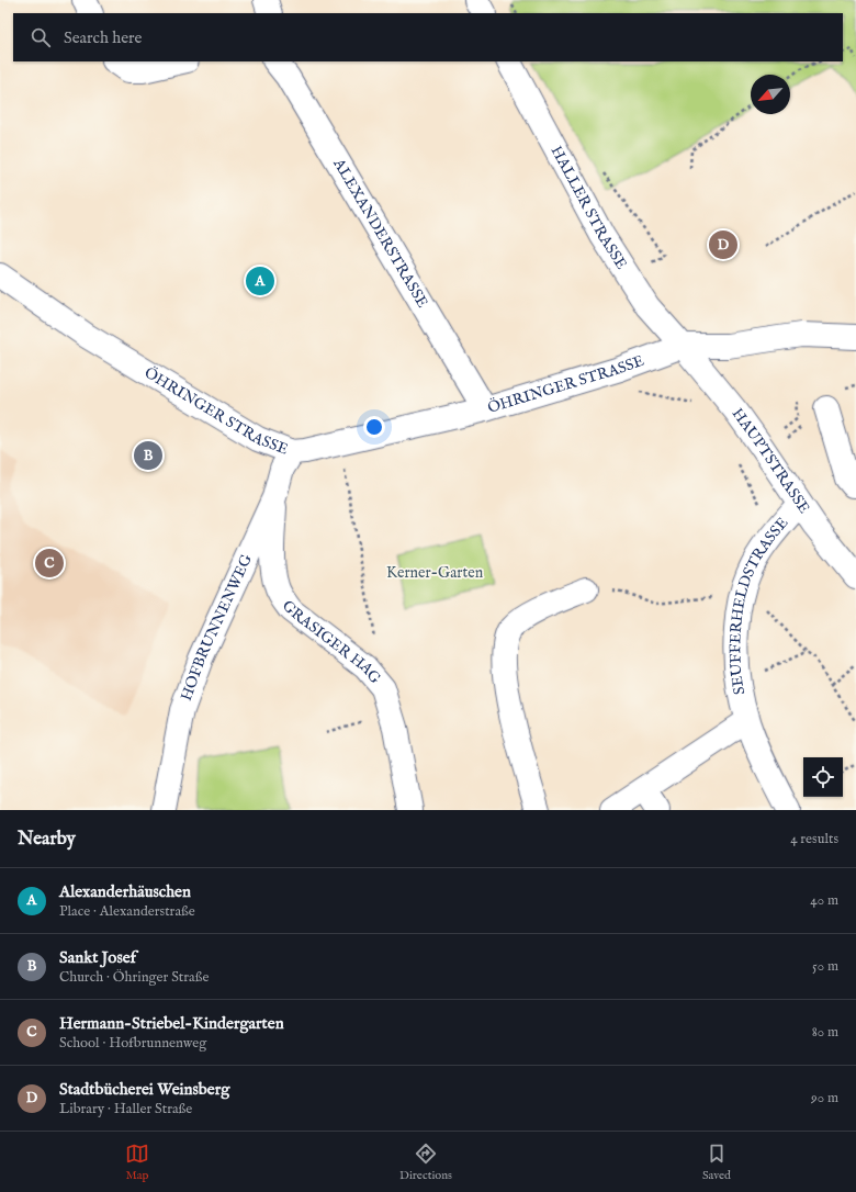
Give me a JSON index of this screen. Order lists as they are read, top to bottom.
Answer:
{
  "streets": {
    "street": [
      "HALLER STRASSE",
      "ALEXANDERSTRASSE",
      "ÖHRINGER STRASSE",
      "HAUPTSTRASSE",
      "SEUFFERHELDSTRASSE",
      "HOFBRUNNENWEG",
      "GRASIGER HAG"
    ]
  },
  "crossings": [
    ["HALLER STRASSE", "ÖHRINGER STRASSE"],
    ["HALLER STRASSE", "HAUPTSTRASSE"],
    ["ALEXANDERSTRASSE", "ÖHRINGER STRASSE"],
    ["ÖHRINGER STRASSE", "HAUPTSTRASSE"],
    ["ÖHRINGER STRASSE", "HOFBRUNNENWEG"],
    ["HAUPTSTRASSE", "SEUFFERHELDSTRASSE"],
    ["HOFBRUNNENWEG", "GRASIGER HAG"]
  ],
  "parks": ["Kerner-Garten"],
  "north": "bottom left",
  "page": {
    "search": "Search here",
    "pins": [
      "D",
      "A",
      "B",
      "C"
    ],
    "heading": ["Nearby", "4 results"],
    "list": [
      {
        "mark": "A",
        "name": "Alexanderhäuschen",
        "note": "Place · Alexanderstraße",
        "value": "40 m"
      },
      {
        "mark": "B",
        "name": "Sankt Josef",
        "note": "Church · Öhringer Straße",
        "value": "50 m"
      },
      {
        "mark": "C",
        "name": "Hermann-Striebel-Kindergarten",
        "note": "School · Hofbrunnenweg",
        "value": "80 m"
      },
      {
        "mark": "D",
        "name": "Stadtbücherei Weinsberg",
        "note": "Library · Haller Straße",
        "value": "90 m"
      }
    ],
    "nav": ["Map", "Directions", "Saved"]
  }
}
